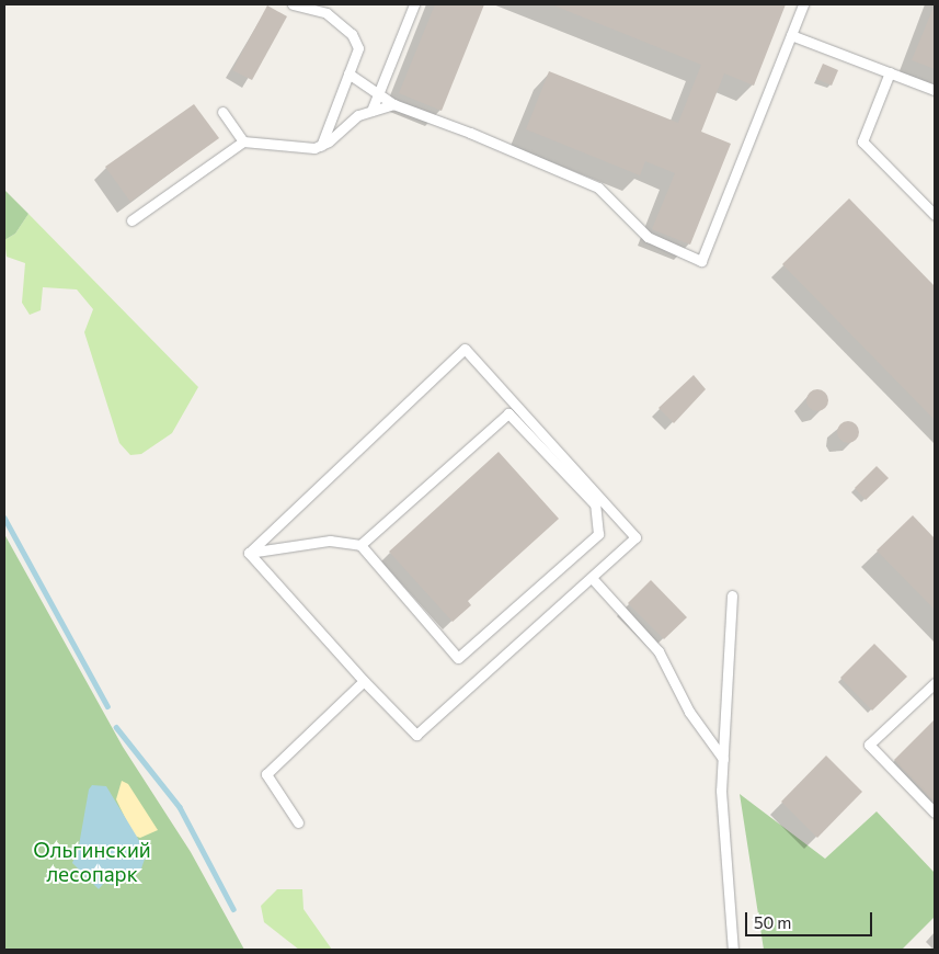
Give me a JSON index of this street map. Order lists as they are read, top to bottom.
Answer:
{
  "parks": ["Ольгинский лесопарк"],
  "scale_bar": "50 m"
}
